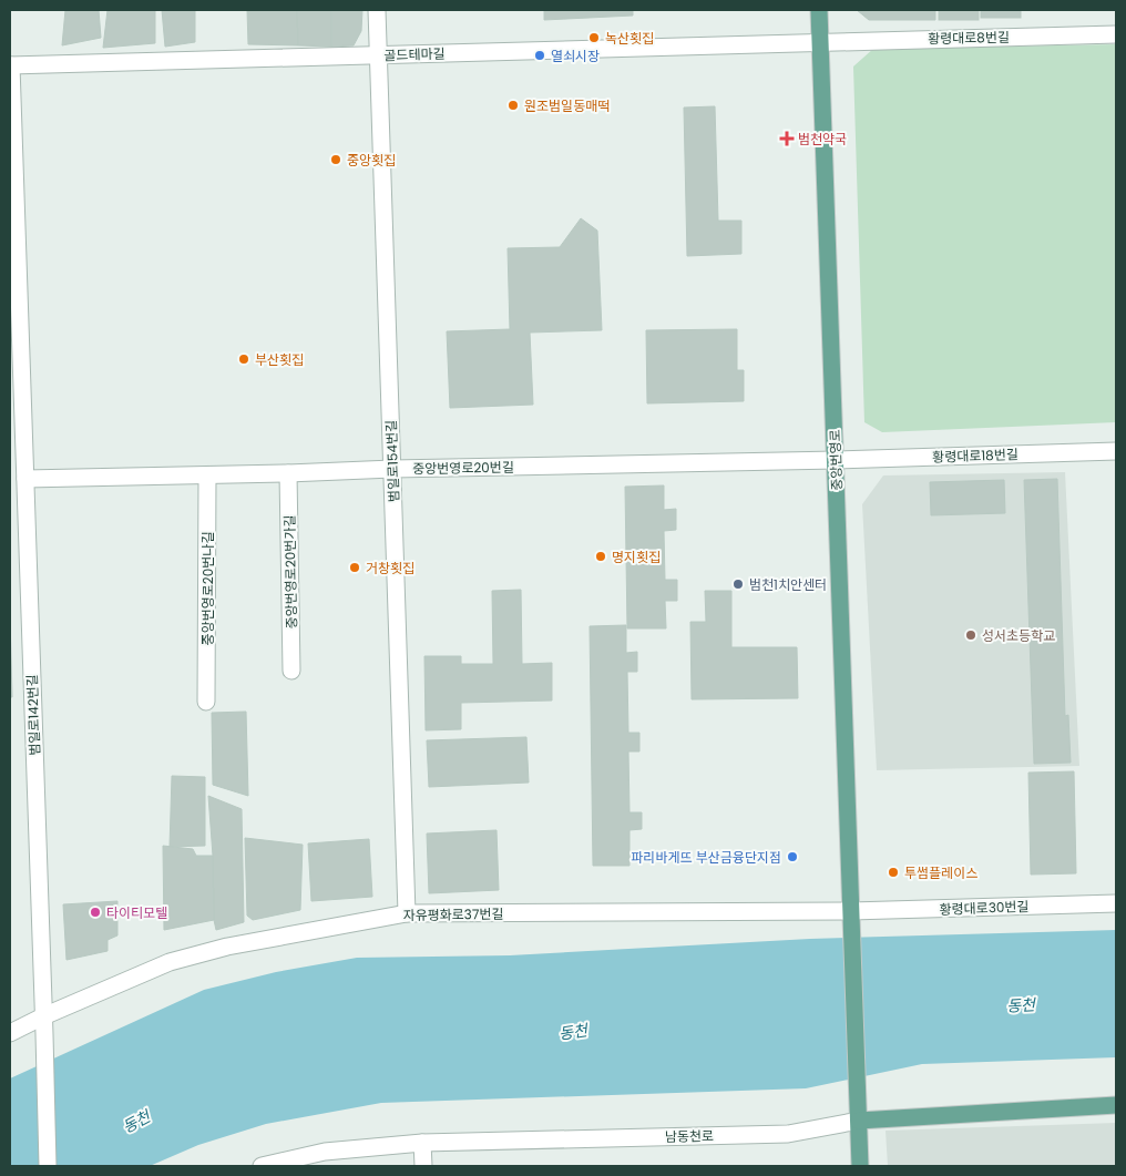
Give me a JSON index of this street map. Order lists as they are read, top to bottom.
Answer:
{
  "streets": {
    "main road": ["중앙번영로", "남동천로"],
    "street": [
      "황령대로8번길",
      "골드테마길",
      "황령대로18번길",
      "범일로154번길",
      "중앙번영로20번길",
      "중앙번영로20번가길",
      "중앙번영로20번나길",
      "범일로142번길",
      "황령대로30번길",
      "자유평화로37번길"
    ]
  },
  "crossings": [
    ["황령대로8번길", "골드테마길"],
    ["황령대로8번길", "중앙번영로"],
    ["골드테마길", "중앙번영로"],
    ["골드테마길", "범일로154번길"],
    ["골드테마길", "범일로142번길"],
    ["황령대로18번길", "중앙번영로"],
    ["황령대로18번길", "중앙번영로20번길"],
    ["중앙번영로", "중앙번영로20번길"],
    ["중앙번영로", "황령대로30번길"],
    ["중앙번영로", "자유평화로37번길"],
    ["중앙번영로", "남동천로"],
    ["범일로154번길", "중앙번영로20번길"],
    ["범일로154번길", "자유평화로37번길"],
    ["중앙번영로20번길", "중앙번영로20번가길"],
    ["중앙번영로20번길", "중앙번영로20번나길"],
    ["중앙번영로20번길", "범일로142번길"],
    ["범일로142번길", "자유평화로37번길"],
    ["황령대로30번길", "자유평화로37번길"]
  ],
  "water": ["동천"],
  "places": {
    "other": [
      "녹산횟집",
      "열쇠시장",
      "원조범일동매떡",
      "중앙횟집",
      "부산횟집",
      "명지횟집",
      "거창횟집",
      "범천1치안센터",
      "성서초등학교",
      "파리바게뜨 부산금융단지점",
      "투썸플레이스",
      "타이티모텔"
    ],
    "health": ["범천약국"]
  }
}
